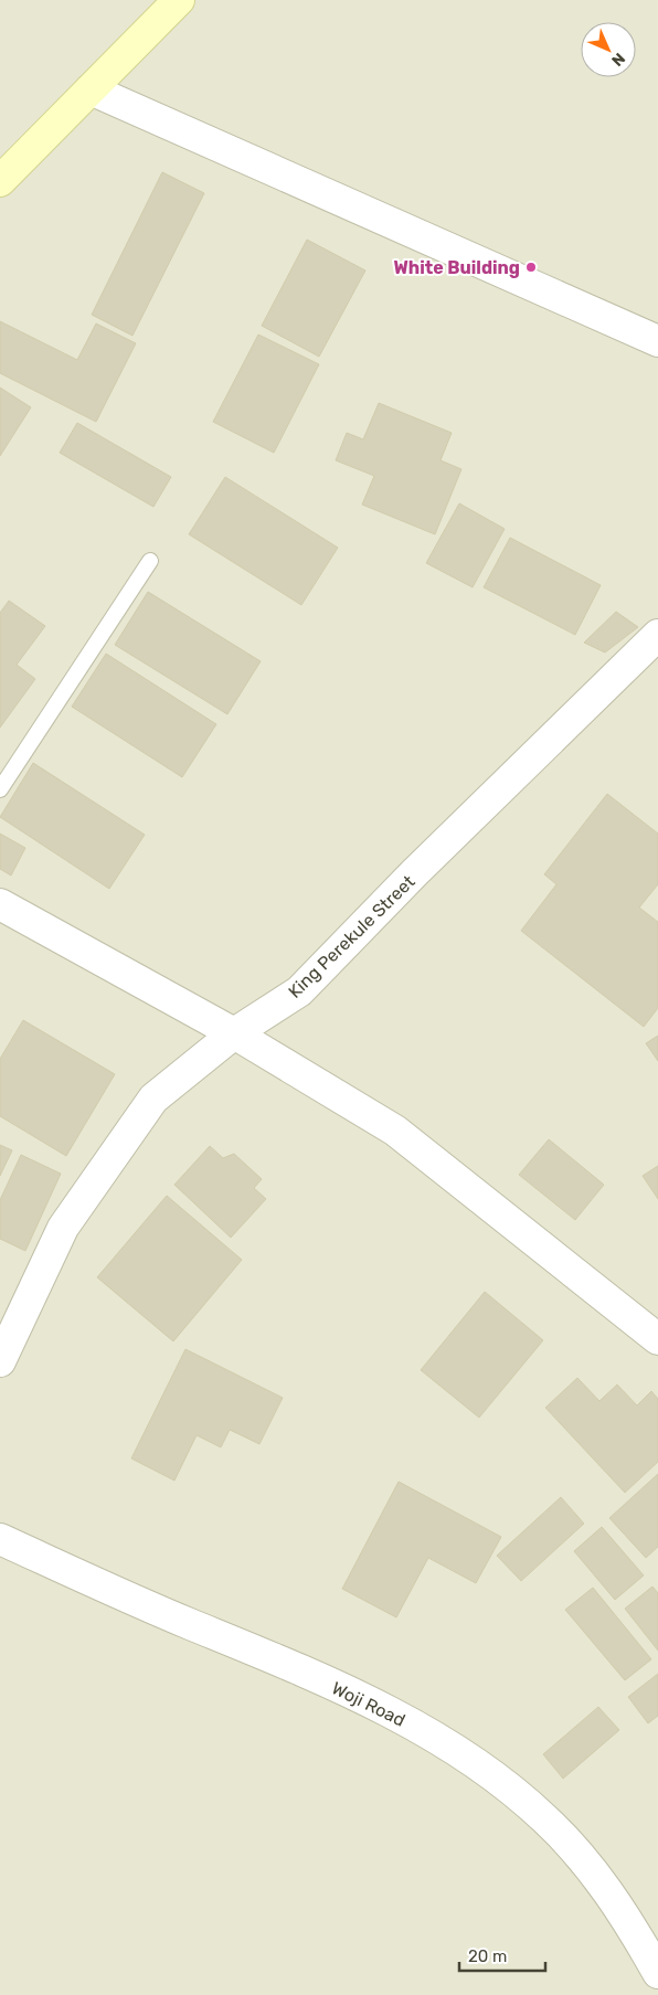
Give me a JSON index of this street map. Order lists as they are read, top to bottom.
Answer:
{
  "streets": {
    "street": ["King Perekule Street", "Woji Road"]
  },
  "places": ["White Building"],
  "scale_bar": "20 m",
  "north": "bottom right"
}
